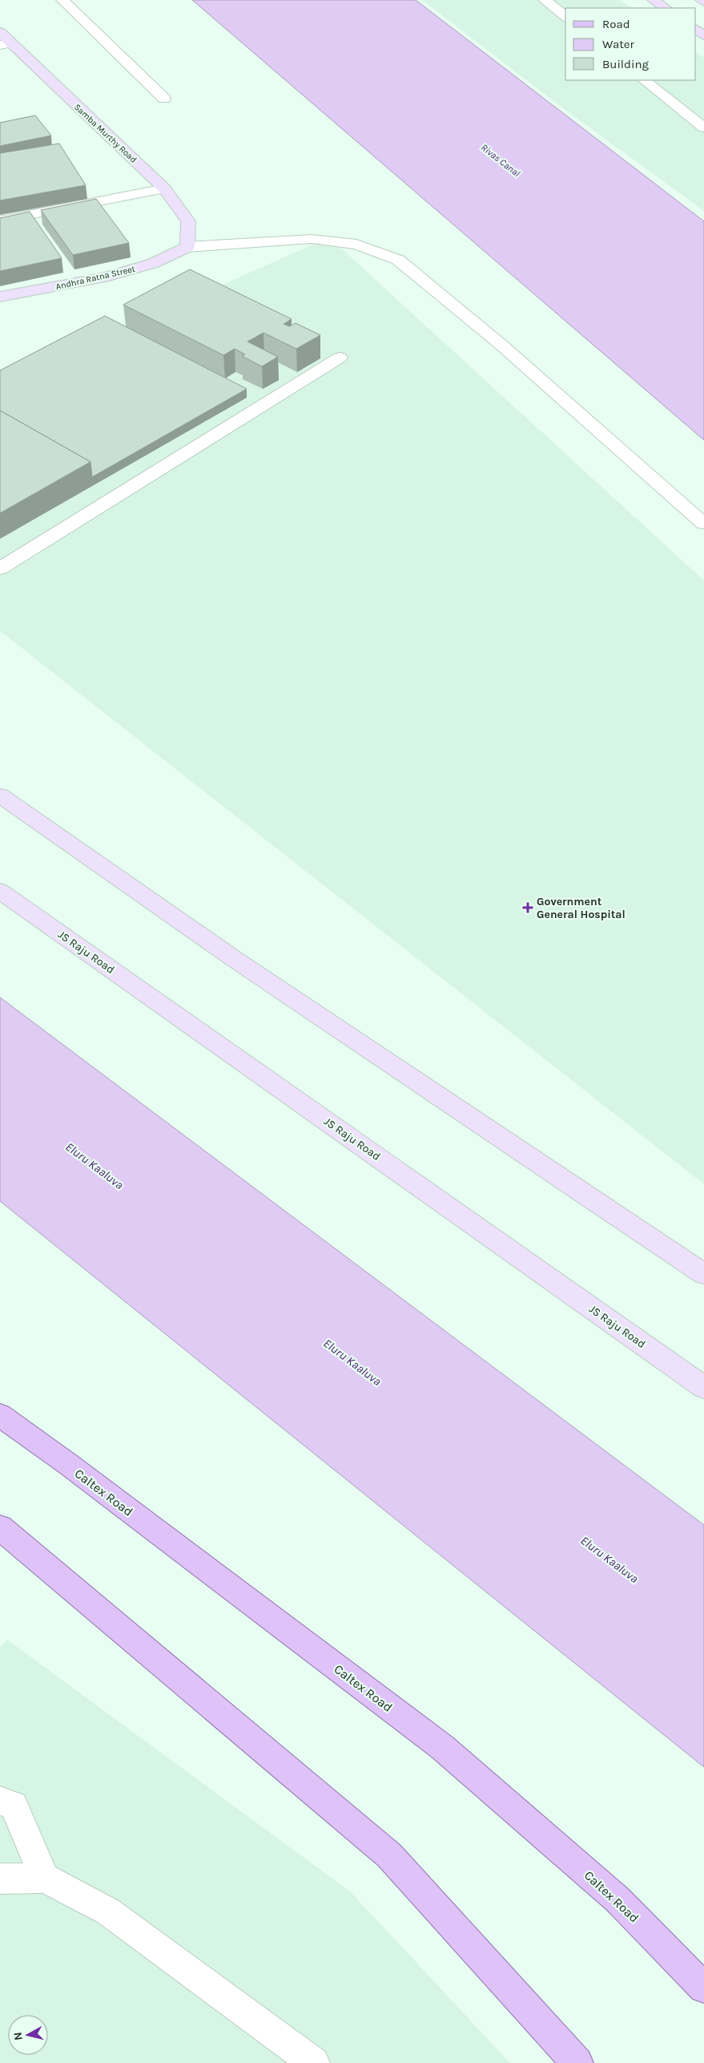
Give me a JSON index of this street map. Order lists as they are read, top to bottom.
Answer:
{
  "streets": {
    "main road": ["Caltex Road"],
    "street": ["Samba Murthy Road", "Andhra Ratna Street", "JS Raju Road"]
  },
  "crossings": [
    ["Samba Murthy Road", "Andhra Ratna Street"]
  ],
  "water": ["Rivas Canal", "Eluru Kaaluva"],
  "places": {
    "health": ["Government General Hospital"]
  },
  "legend": ["Road", "Water", "Building"],
  "north": "left"
}
